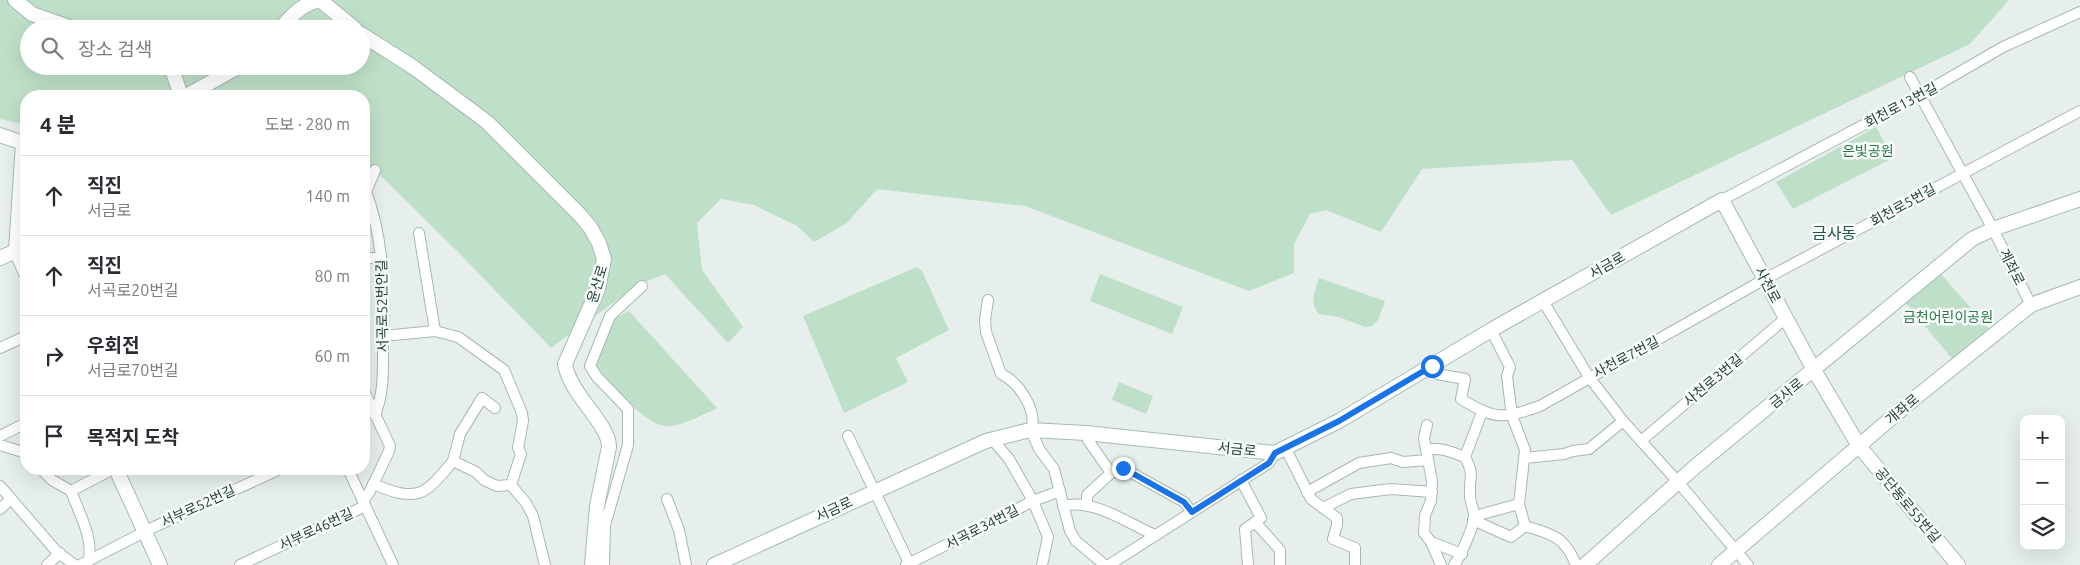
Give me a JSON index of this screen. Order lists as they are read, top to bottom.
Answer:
{
  "streets": {
    "street": [
      "회천로13번길",
      "회천로5번길",
      "서금로",
      "계좌로",
      "윤산로",
      "사천로",
      "서곡로52번안길",
      "사천로7번길",
      "사천로3번길",
      "금사로",
      "개좌로",
      "공단동로55번길",
      "서부로52번길",
      "서곡로34번길",
      "서부로46번길"
    ]
  },
  "crossings": [
    ["회천로13번길", "서금로"],
    ["회천로13번길", "사천로"],
    ["회천로5번길", "사천로"],
    ["회천로5번길", "사천로7번길"],
    ["서금로", "사천로"],
    ["서금로", "사천로7번길"],
    ["계좌로", "금사로"],
    ["계좌로", "개좌로"],
    ["사천로", "사천로7번길"],
    ["사천로", "사천로3번길"],
    ["사천로", "금사로"],
    ["사천로", "개좌로"],
    ["사천로", "공단동로55번길"],
    ["개좌로", "공단동로55번길"]
  ],
  "districts": ["금사동"],
  "parks": ["은빛공원", "금천어린이공원"],
  "page": {
    "search": "장소 검색",
    "heading": ["4 분", "도보 · 280 m"],
    "list": [
      ["직진", "서금로", "140 m"],
      ["직진", "서곡로20번길", "80 m"],
      ["우회전", "서금로70번길", "60 m"],
      "목적지 도착"
    ],
    "map_buttons": ["+", "−"]
  }
}
